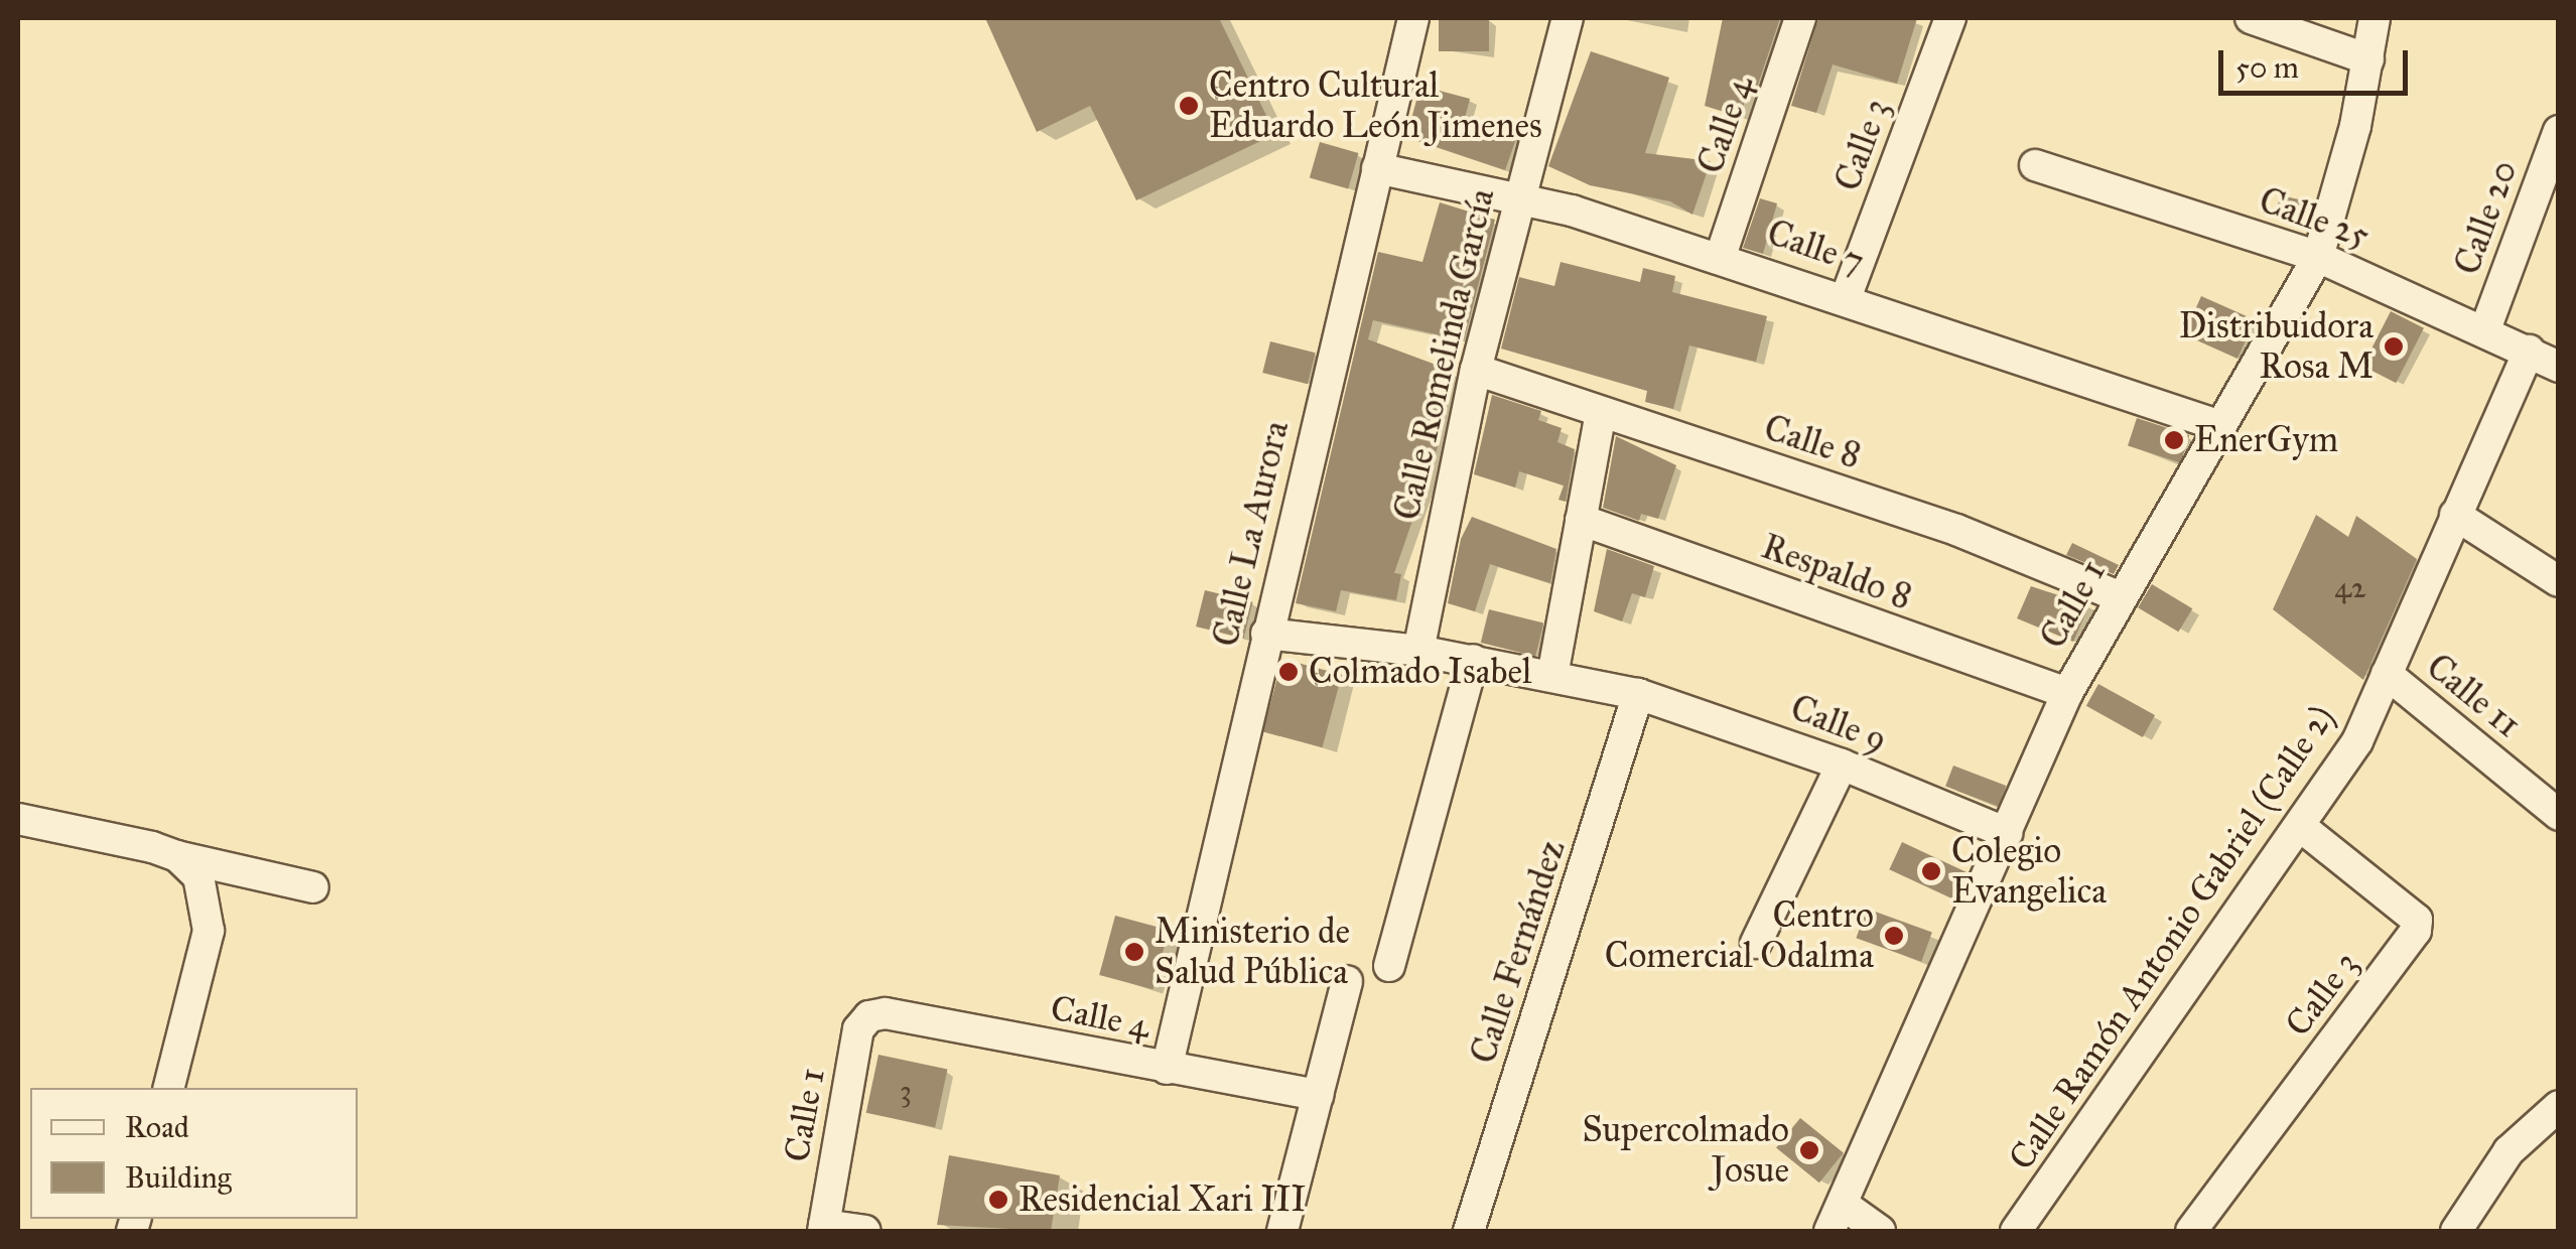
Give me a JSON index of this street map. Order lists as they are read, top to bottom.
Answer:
{
  "streets": {
    "street": [
      "Calle 4",
      "Calle 3",
      "Calle 20",
      "Calle 25",
      "Calle 7",
      "Calle Romelinda García",
      "Calle 8",
      "Calle La Aurora",
      "Respaldo 8",
      "Calle 1",
      "Calle 11",
      "Calle 9",
      "Calle Ramón Antonio Gabriel (Calle 2)",
      "Calle Fernández"
    ]
  },
  "crossings": [
    ["Calle 4", "Calle 7"],
    ["Calle 4", "Calle La Aurora"],
    ["Calle 4", "Calle 1"],
    ["Calle 3", "Calle 7"],
    ["Calle 3", "Calle Ramón Antonio Gabriel (Calle 2)"],
    ["Calle 20", "Calle 25"],
    ["Calle 25", "Calle 1"],
    ["Calle 25", "Calle Ramón Antonio Gabriel (Calle 2)"],
    ["Calle 7", "Calle Romelinda García"],
    ["Calle 7", "Calle La Aurora"],
    ["Calle 7", "Calle 1"],
    ["Calle Romelinda García", "Calle 8"],
    ["Calle 8", "Calle 1"],
    ["Respaldo 8", "Calle 1"],
    ["Calle 1", "Calle 9"],
    ["Calle 11", "Calle Ramón Antonio Gabriel (Calle 2)"],
    ["Calle 9", "Calle Fernández"]
  ],
  "places": [
    "Centro Cultural Eduardo León Jimenes",
    "Distribuidora Rosa M",
    "EnerGym",
    "Colmado Isabel",
    "Colegio Evangelica",
    "Centro Comercial Odalma",
    "Ministerio de Salud Pública",
    "Supercolmado Josue",
    "Residencial Xari III"
  ],
  "house_numbers": ["42", "3"],
  "legend": ["Road", "Building"],
  "scale_bar": "50 m"
}
